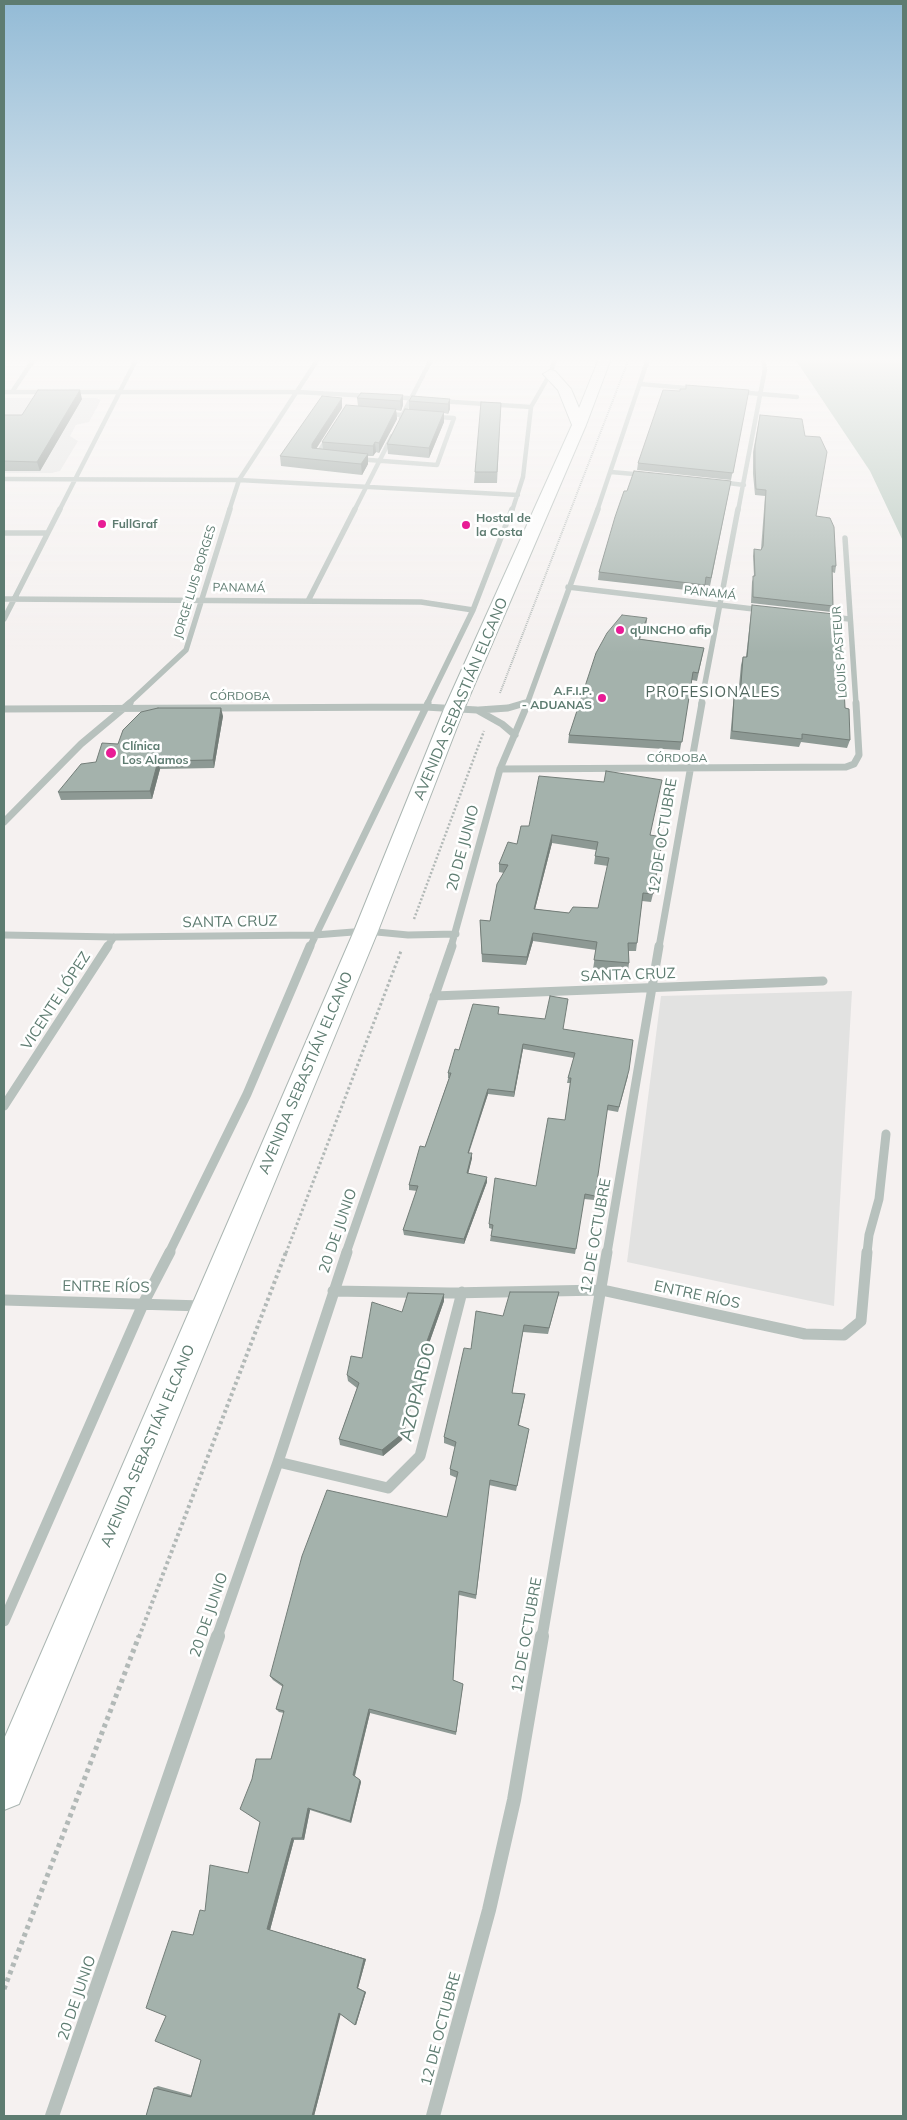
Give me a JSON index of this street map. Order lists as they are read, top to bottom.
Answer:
{
  "streets": {
    "main road": ["AVENIDA SEBASTIÁN ELCANO"],
    "street": [
      "JORGE LUIS BORGES",
      "PANAMÁ",
      "LOUIS PASTEUR",
      "CÓRDOBA",
      "12 DE OCTUBRE",
      "20 DE JUNIO",
      "SANTA CRUZ",
      "VICENTE LÓPEZ",
      "ENTRE RÍOS",
      "AZOPARDO"
    ]
  },
  "crossings": [
    ["JORGE LUIS BORGES", "PANAMÁ"],
    ["JORGE LUIS BORGES", "CÓRDOBA"],
    ["PANAMÁ", "12 DE OCTUBRE"],
    ["PANAMÁ", "20 DE JUNIO"],
    ["LOUIS PASTEUR", "CÓRDOBA"],
    ["CÓRDOBA", "AVENIDA SEBASTIÁN ELCANO"],
    ["CÓRDOBA", "12 DE OCTUBRE"],
    ["CÓRDOBA", "20 DE JUNIO"],
    ["AVENIDA SEBASTIÁN ELCANO", "SANTA CRUZ"],
    ["AVENIDA SEBASTIÁN ELCANO", "ENTRE RÍOS"],
    ["12 DE OCTUBRE", "SANTA CRUZ"],
    ["12 DE OCTUBRE", "ENTRE RÍOS"],
    ["20 DE JUNIO", "SANTA CRUZ"],
    ["20 DE JUNIO", "ENTRE RÍOS"],
    ["20 DE JUNIO", "AZOPARDO"],
    ["SANTA CRUZ", "VICENTE LÓPEZ"],
    ["ENTRE RÍOS", "AZOPARDO"]
  ],
  "districts": ["PROFESIONALES"],
  "places": [
    "FullGraf",
    "Hostal de la Costa",
    "qUINCHO afip",
    "A.F.I.P. - ADUANAS",
    "Clínica Los Alamos"
  ]
}
